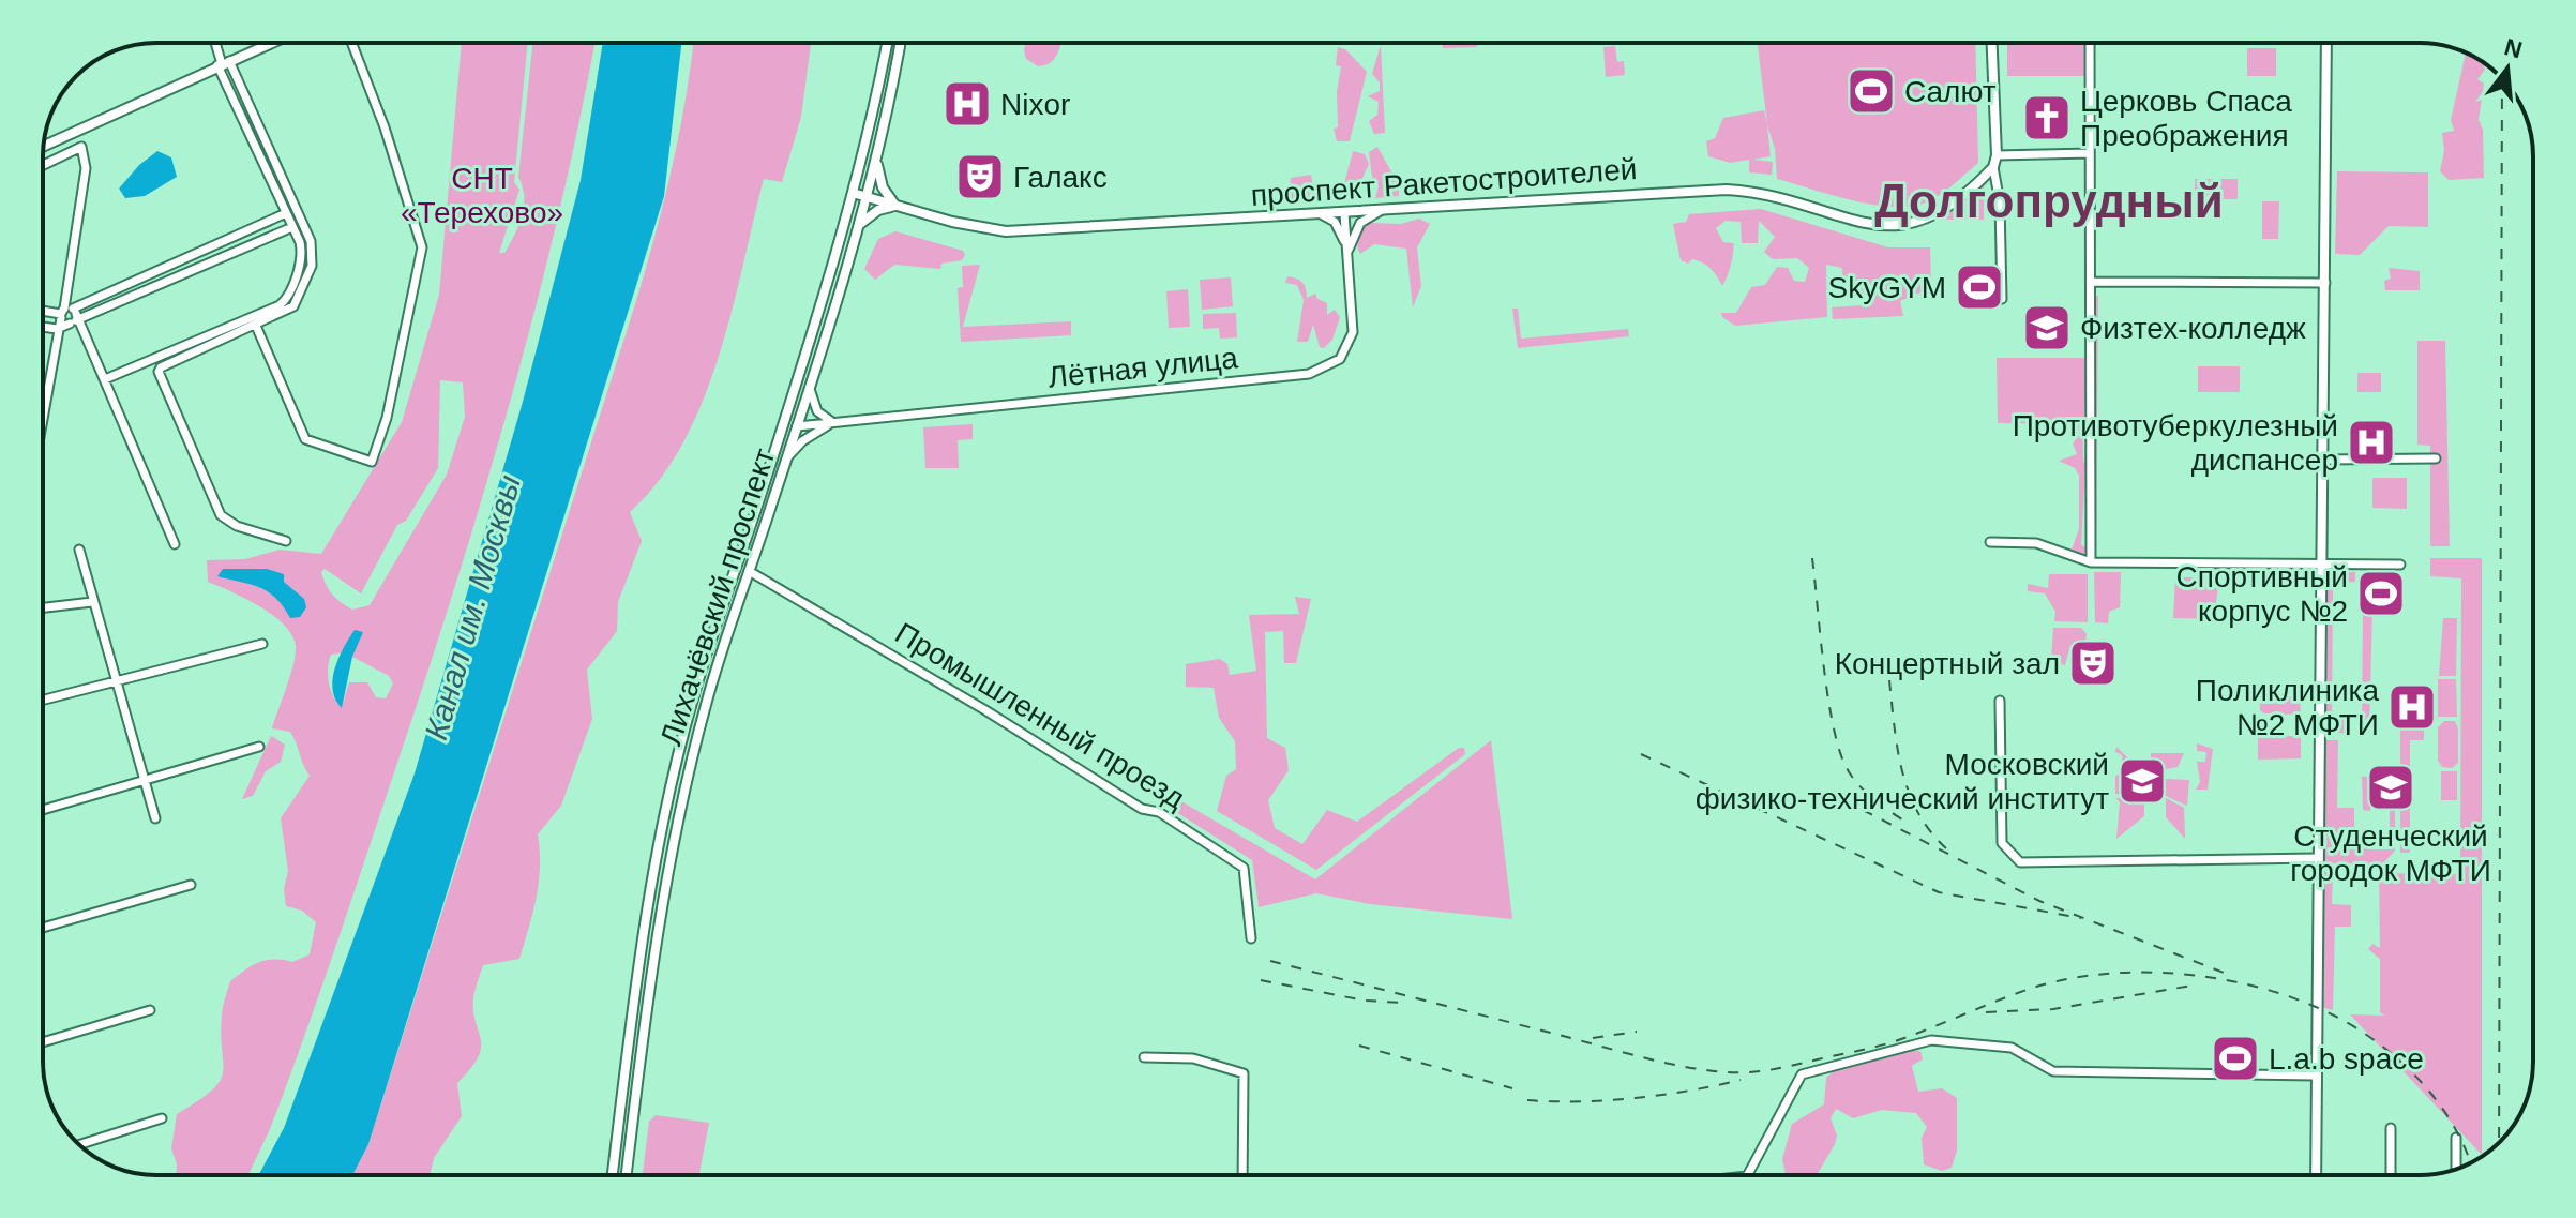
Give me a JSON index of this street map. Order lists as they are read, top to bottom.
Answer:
{
  "streets": {
    "main road": ["проспект Ракетостроителей", "Лихачёвский проспект"],
    "street": ["Лётная улица", "Промышленный проезд"]
  },
  "crossings": [
    ["проспект Ракетостроителей", "Лётная улица"],
    ["проспект Ракетостроителей", "Лихачёвский проспект"],
    ["Лётная улица", "Лихачёвский проспект"],
    ["Лихачёвский проспект", "Промышленный проезд"]
  ],
  "districts": ["Долгопрудный"],
  "water": ["Канал им. Москвы"],
  "parks": ["СНТ «Терехово»"],
  "places": {
    "sports": [
      "Салют",
      "SkyGYM",
      "Спортивный корпус №2",
      "L.a.b space"
    ],
    "hospital": ["Nixor", "Противотуберкулезный диспансер", "Поликлиника №2 МФТИ"],
    "church": ["Церковь Спаса Преображения"],
    "theatre": ["Галакс", "Концертный зал"],
    "school or university": ["Физтех-колледж", "Московский физико-технический институт", "Студенческий городок МФТИ"]
  },
  "north": "top"
}
